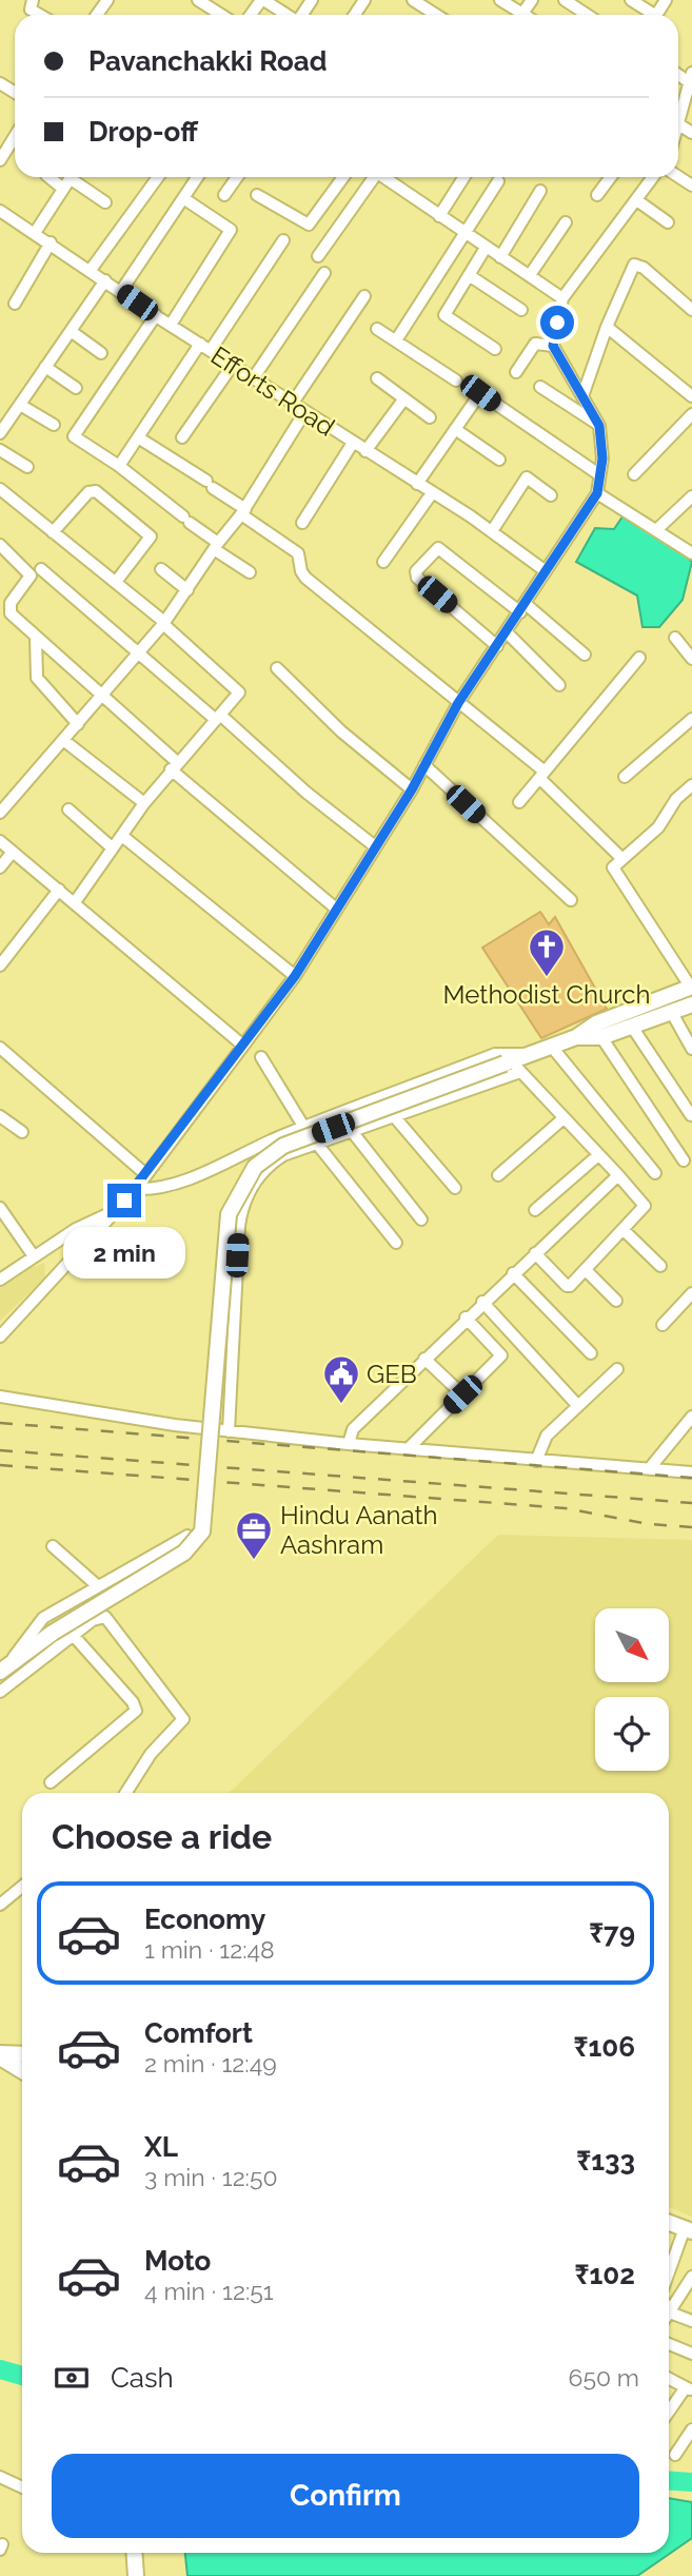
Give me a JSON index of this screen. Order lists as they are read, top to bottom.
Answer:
{
  "streets": {
    "street": ["Efforts Road"]
  },
  "places": {
    "church": ["Methodist Church"],
    "public building": ["GEB"],
    "office": ["Hindu Aanath Aashram"]
  },
  "north": "bottom right",
  "page": {
    "banner": ["Pavanchakki Road", "Drop-off"],
    "bubble": "2 min",
    "heading": "Choose a ride",
    "list": [
      {
        "name": "Economy",
        "note": "1 min · 12:48",
        "value": "₹79"
      },
      {
        "name": "Comfort",
        "note": "2 min · 12:49",
        "value": "₹106"
      },
      {
        "name": "XL",
        "note": "3 min · 12:50",
        "value": "₹133"
      },
      {
        "name": "Moto",
        "note": "4 min · 12:51",
        "value": "₹102"
      }
    ],
    "pay": ["Cash", "650 m"],
    "buttons": "Confirm"
  }
}
